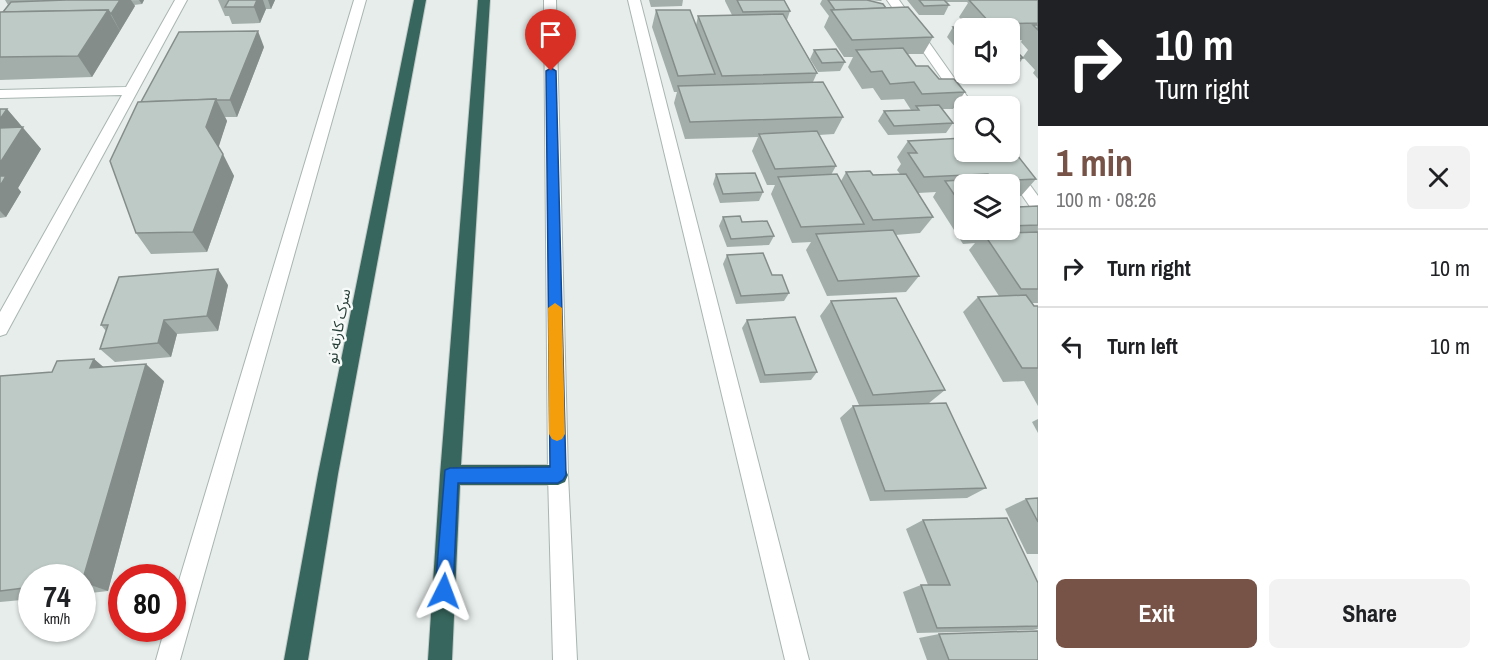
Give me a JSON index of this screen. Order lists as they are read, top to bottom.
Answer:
{
  "streets": {
    "highway": ["سرک کارته نو"]
  },
  "page": {
    "turn": ["10 m", "Turn right"],
    "heading": ["1 min", "100 m · 08:26"],
    "list": [
      {
        "name": "Turn right",
        "value": "10 m"
      },
      {
        "name": "Turn left",
        "value": "10 m"
      }
    ],
    "speed": "74 km/h",
    "limit": "80",
    "buttons": ["Exit", "Share"]
  }
}
